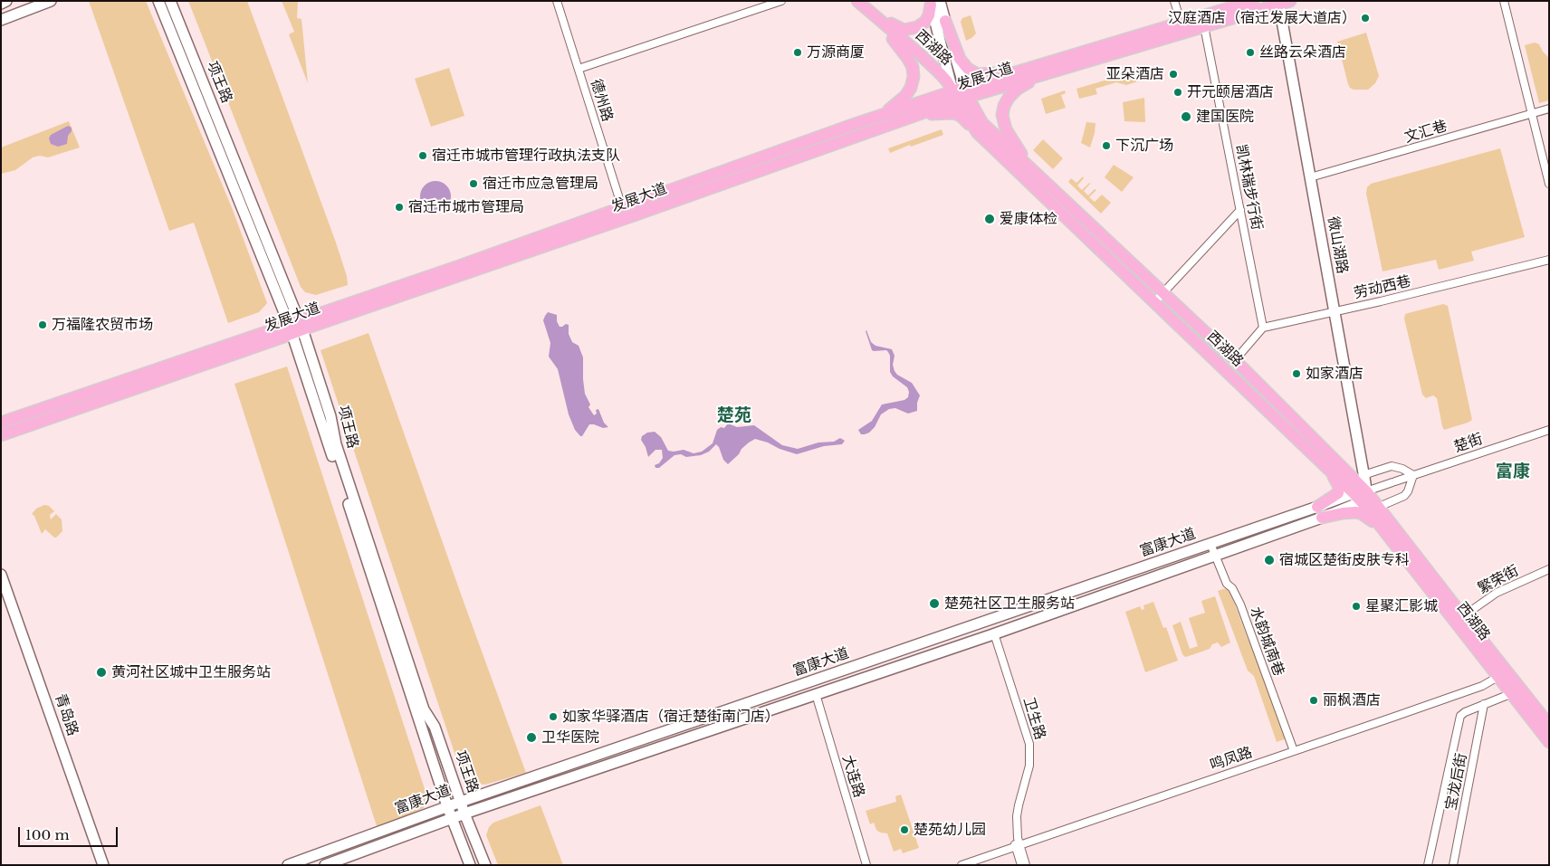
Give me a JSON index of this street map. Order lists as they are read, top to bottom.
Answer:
{
  "streets": {
    "main road": ["西湖路", "发展大道"],
    "street": [
      "项王路",
      "德州路",
      "文汇巷",
      "凯林瑞步行街",
      "微山湖路",
      "劳动西巷",
      "楚街",
      "富康大道",
      "繁荣街",
      "水韵城南巷",
      "青岛路",
      "卫生路",
      "鸣凤路",
      "大连路",
      "宝龙后街"
    ]
  },
  "crossings": [
    ["西湖路", "发展大道"],
    ["西湖路", "微山湖路"],
    ["西湖路", "楚街"],
    ["西湖路", "富康大道"],
    ["西湖路", "繁荣街"],
    ["西湖路", "鸣凤路"],
    ["发展大道", "项王路"],
    ["发展大道", "德州路"],
    ["发展大道", "凯林瑞步行街"],
    ["发展大道", "微山湖路"],
    ["项王路", "富康大道"],
    ["文汇巷", "微山湖路"],
    ["凯林瑞步行街", "劳动西巷"],
    ["微山湖路", "劳动西巷"],
    ["微山湖路", "富康大道"],
    ["富康大道", "水韵城南巷"],
    ["富康大道", "卫生路"],
    ["富康大道", "大连路"],
    ["水韵城南巷", "鸣凤路"],
    ["卫生路", "鸣凤路"]
  ],
  "districts": ["楚苑", "富康"],
  "places": [
    "汉庭酒店（宿迁发展大道店）",
    "万源商厦",
    "丝路云朵酒店",
    "亚朵酒店",
    "开元颐居酒店",
    "建国医院",
    "下沉广场",
    "宿迁市城市管理行政执法支队",
    "宿迁市应急管理局",
    "宿迁市城市管理局",
    "爱康体检",
    "万福隆农贸市场",
    "如家酒店",
    "宿城区楚街皮肤专科",
    "楚苑社区卫生服务站",
    "星聚汇影城",
    "黄河社区城中卫生服务站",
    "丽枫酒店",
    "如家华驿酒店（宿迁楚街南门店）",
    "卫华医院",
    "楚苑幼儿园"
  ],
  "scale_bar": "100 m"
}
